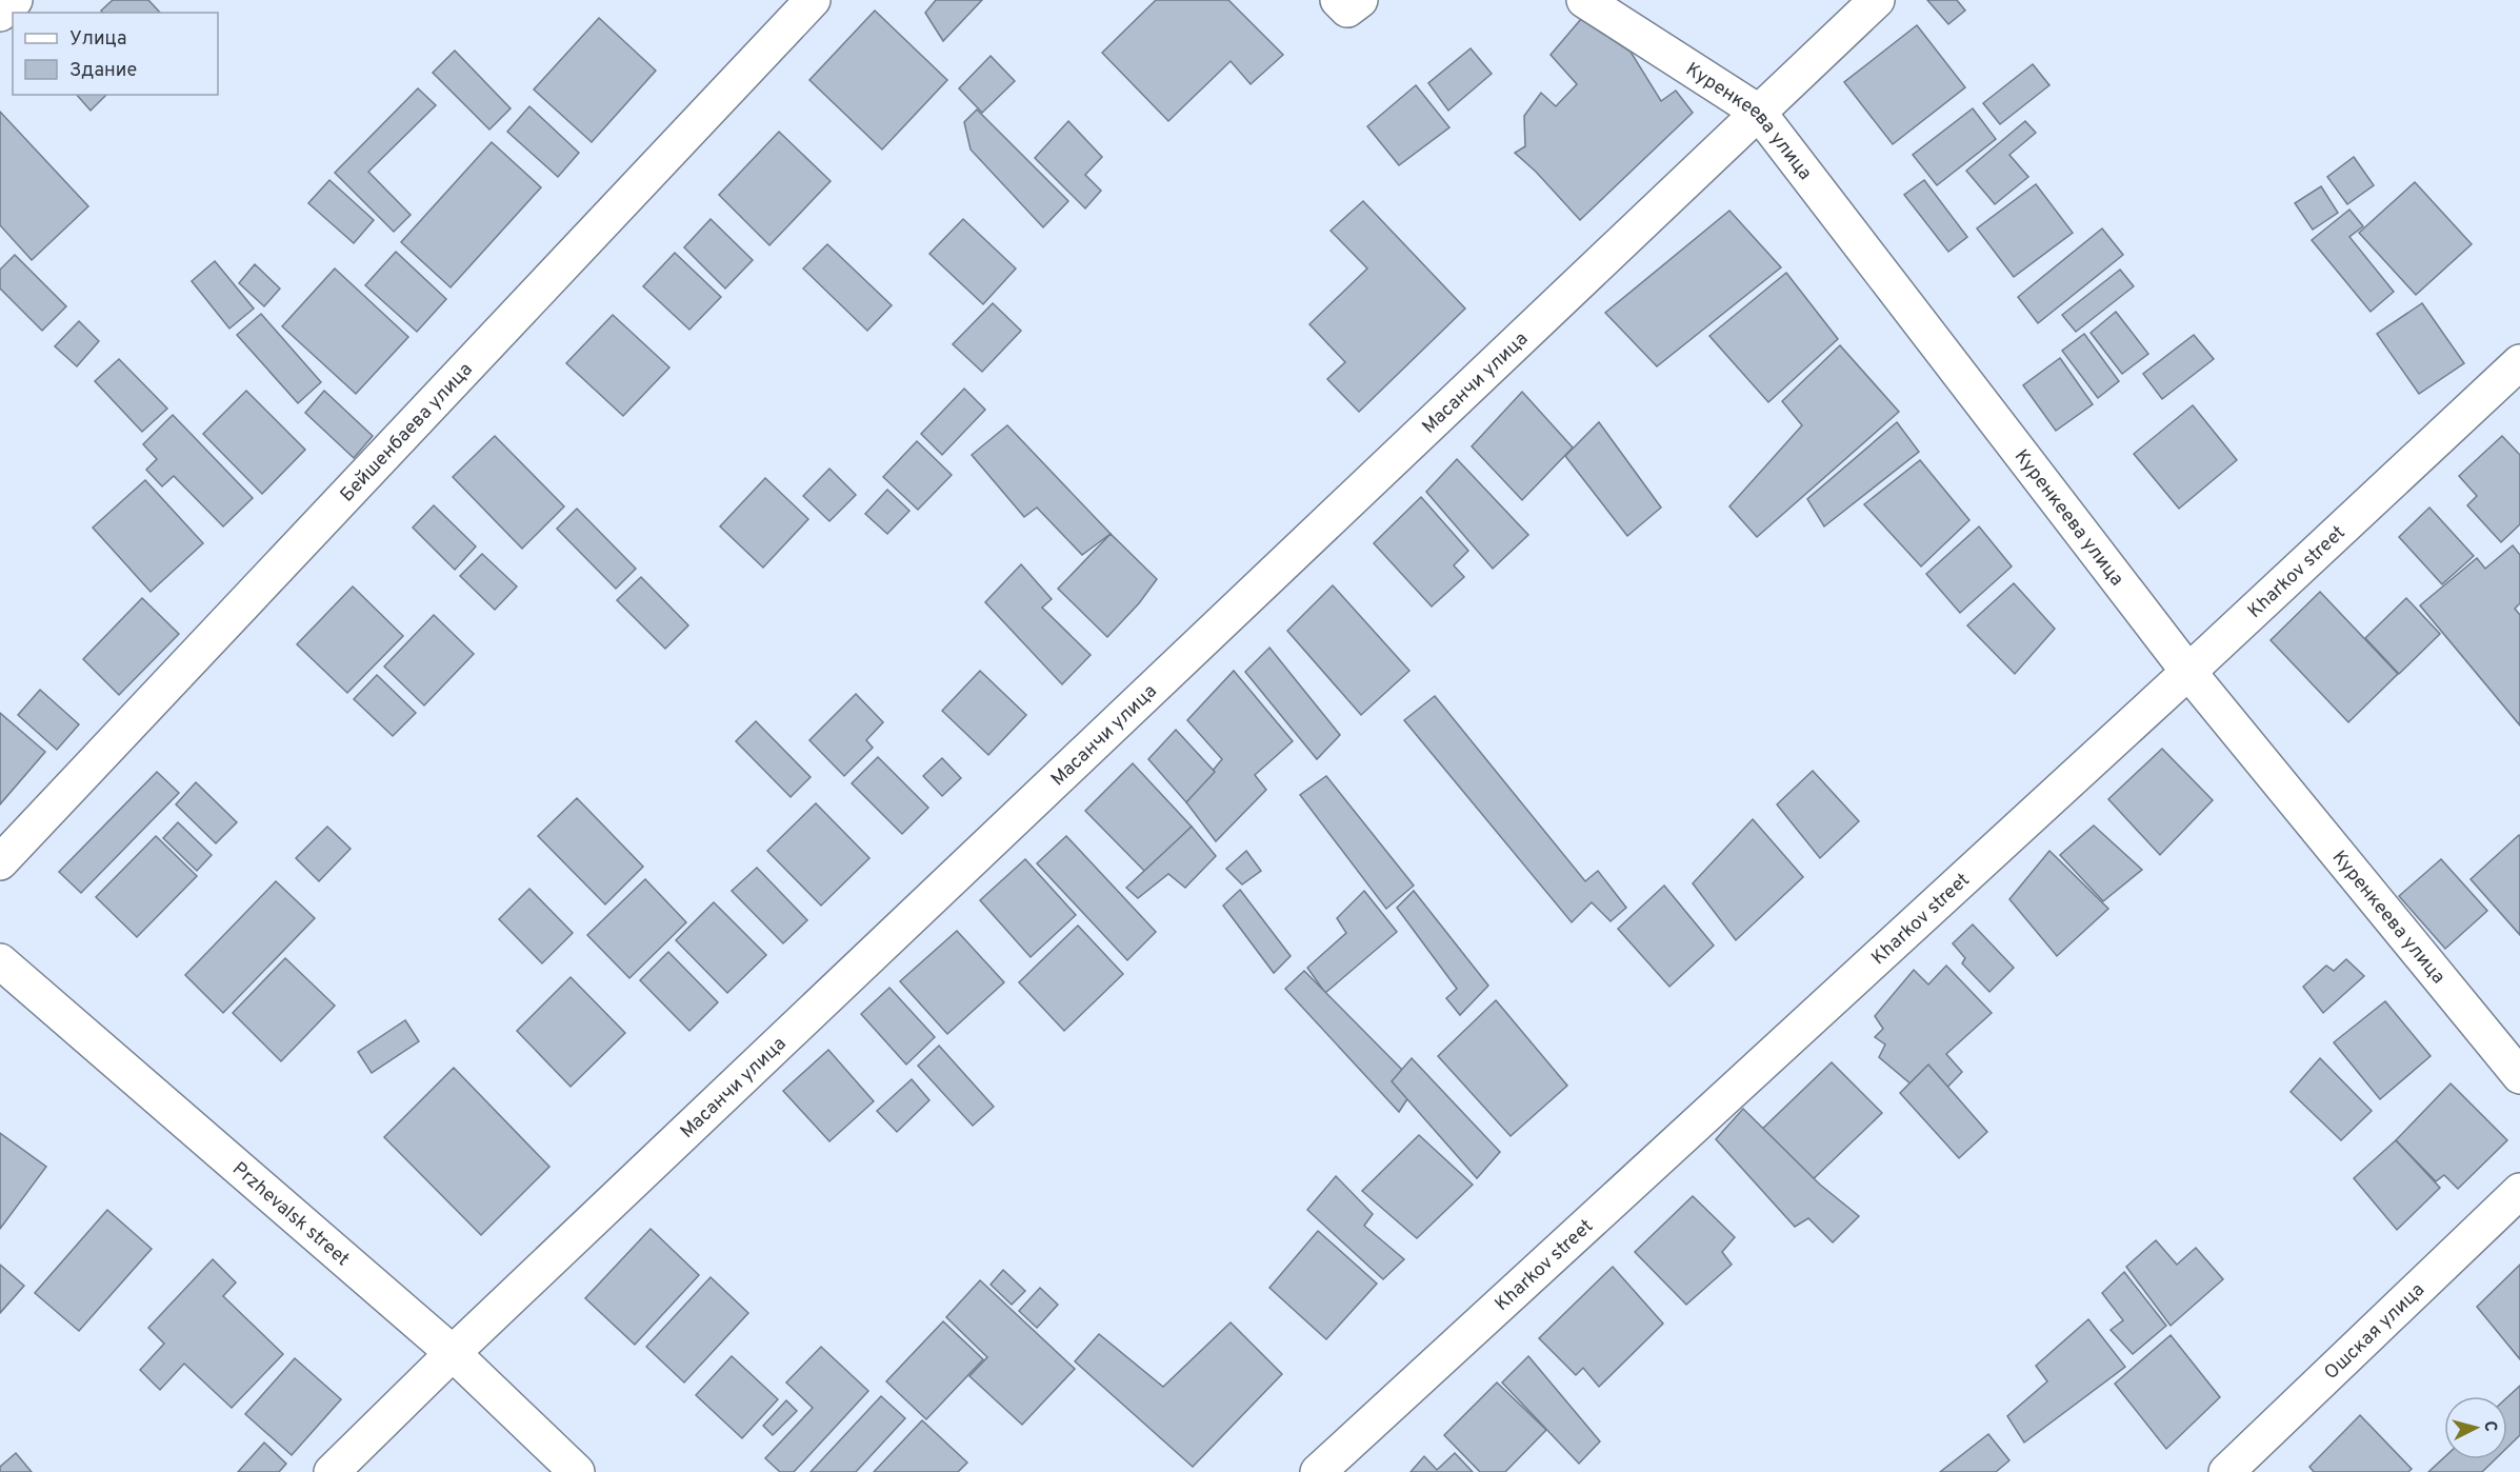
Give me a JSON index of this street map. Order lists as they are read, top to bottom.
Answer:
{
  "streets": {
    "street": [
      "Куренкеева улица",
      "Масанчи улица",
      "Бейшенбаева улица",
      "Kharkov street",
      "Przhevalsk street",
      "Ошская улица"
    ]
  },
  "crossings": [
    ["Куренкеева улица", "Масанчи улица"],
    ["Куренкеева улица", "Kharkov street"],
    ["Масанчи улица", "Przhevalsk street"]
  ],
  "legend": ["Улица", "Здание"],
  "north": "right"
}
